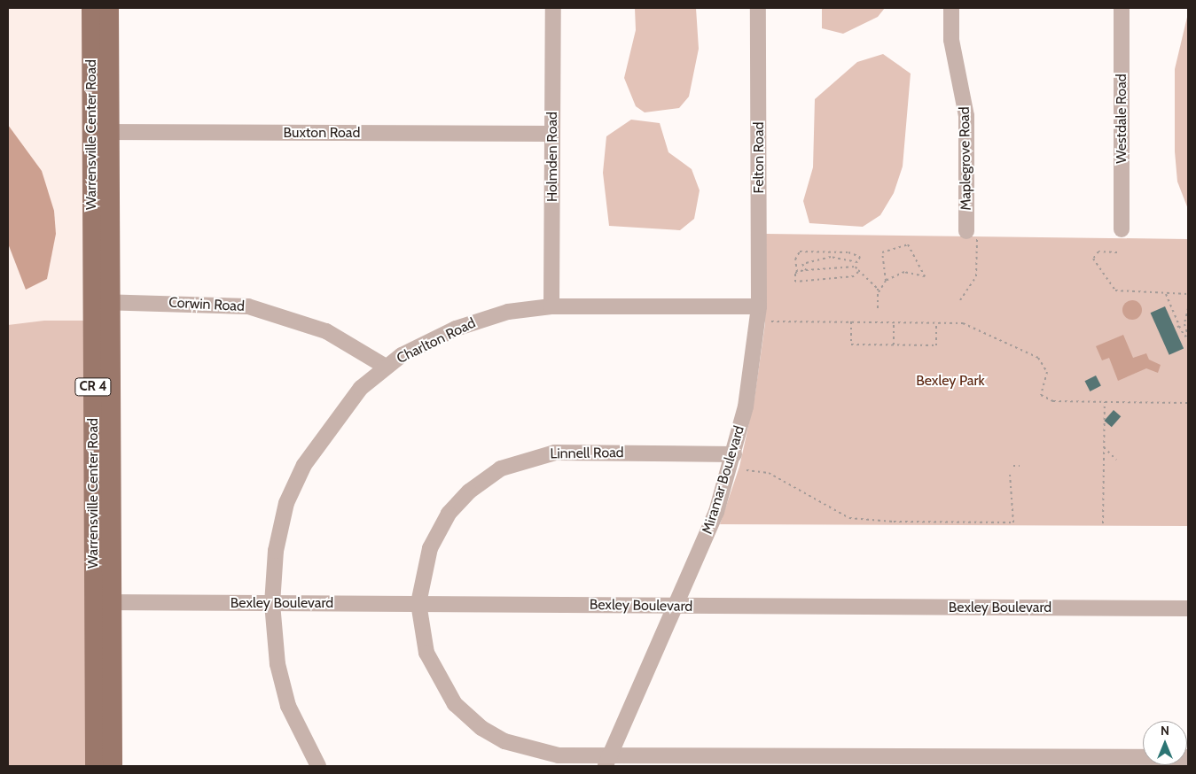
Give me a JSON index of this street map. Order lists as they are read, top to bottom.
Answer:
{
  "streets": {
    "main road": ["Warrensville Center Road", "CR 4"],
    "street": [
      "Westdale Road",
      "Buxton Road",
      "Holmden Road",
      "Felton Road",
      "Maplegrove Road",
      "Corwin Road",
      "Charlton Road",
      "Linnell Road",
      "Miramar Boulevard",
      "Bexley Boulevard"
    ]
  },
  "crossings": [
    ["Buxton Road", "Warrensville Center Road"],
    ["Buxton Road", "Holmden Road"],
    ["Warrensville Center Road", "Corwin Road"],
    ["Warrensville Center Road", "Bexley Boulevard"],
    ["Holmden Road", "Charlton Road"],
    ["Felton Road", "Charlton Road"],
    ["Felton Road", "Miramar Boulevard"],
    ["Corwin Road", "Charlton Road"],
    ["Charlton Road", "Miramar Boulevard"],
    ["Charlton Road", "Bexley Boulevard"],
    ["Linnell Road", "Miramar Boulevard"],
    ["Linnell Road", "Bexley Boulevard"],
    ["Miramar Boulevard", "Bexley Boulevard"]
  ],
  "parks": ["Bexley Park"],
  "north": "top"
}
